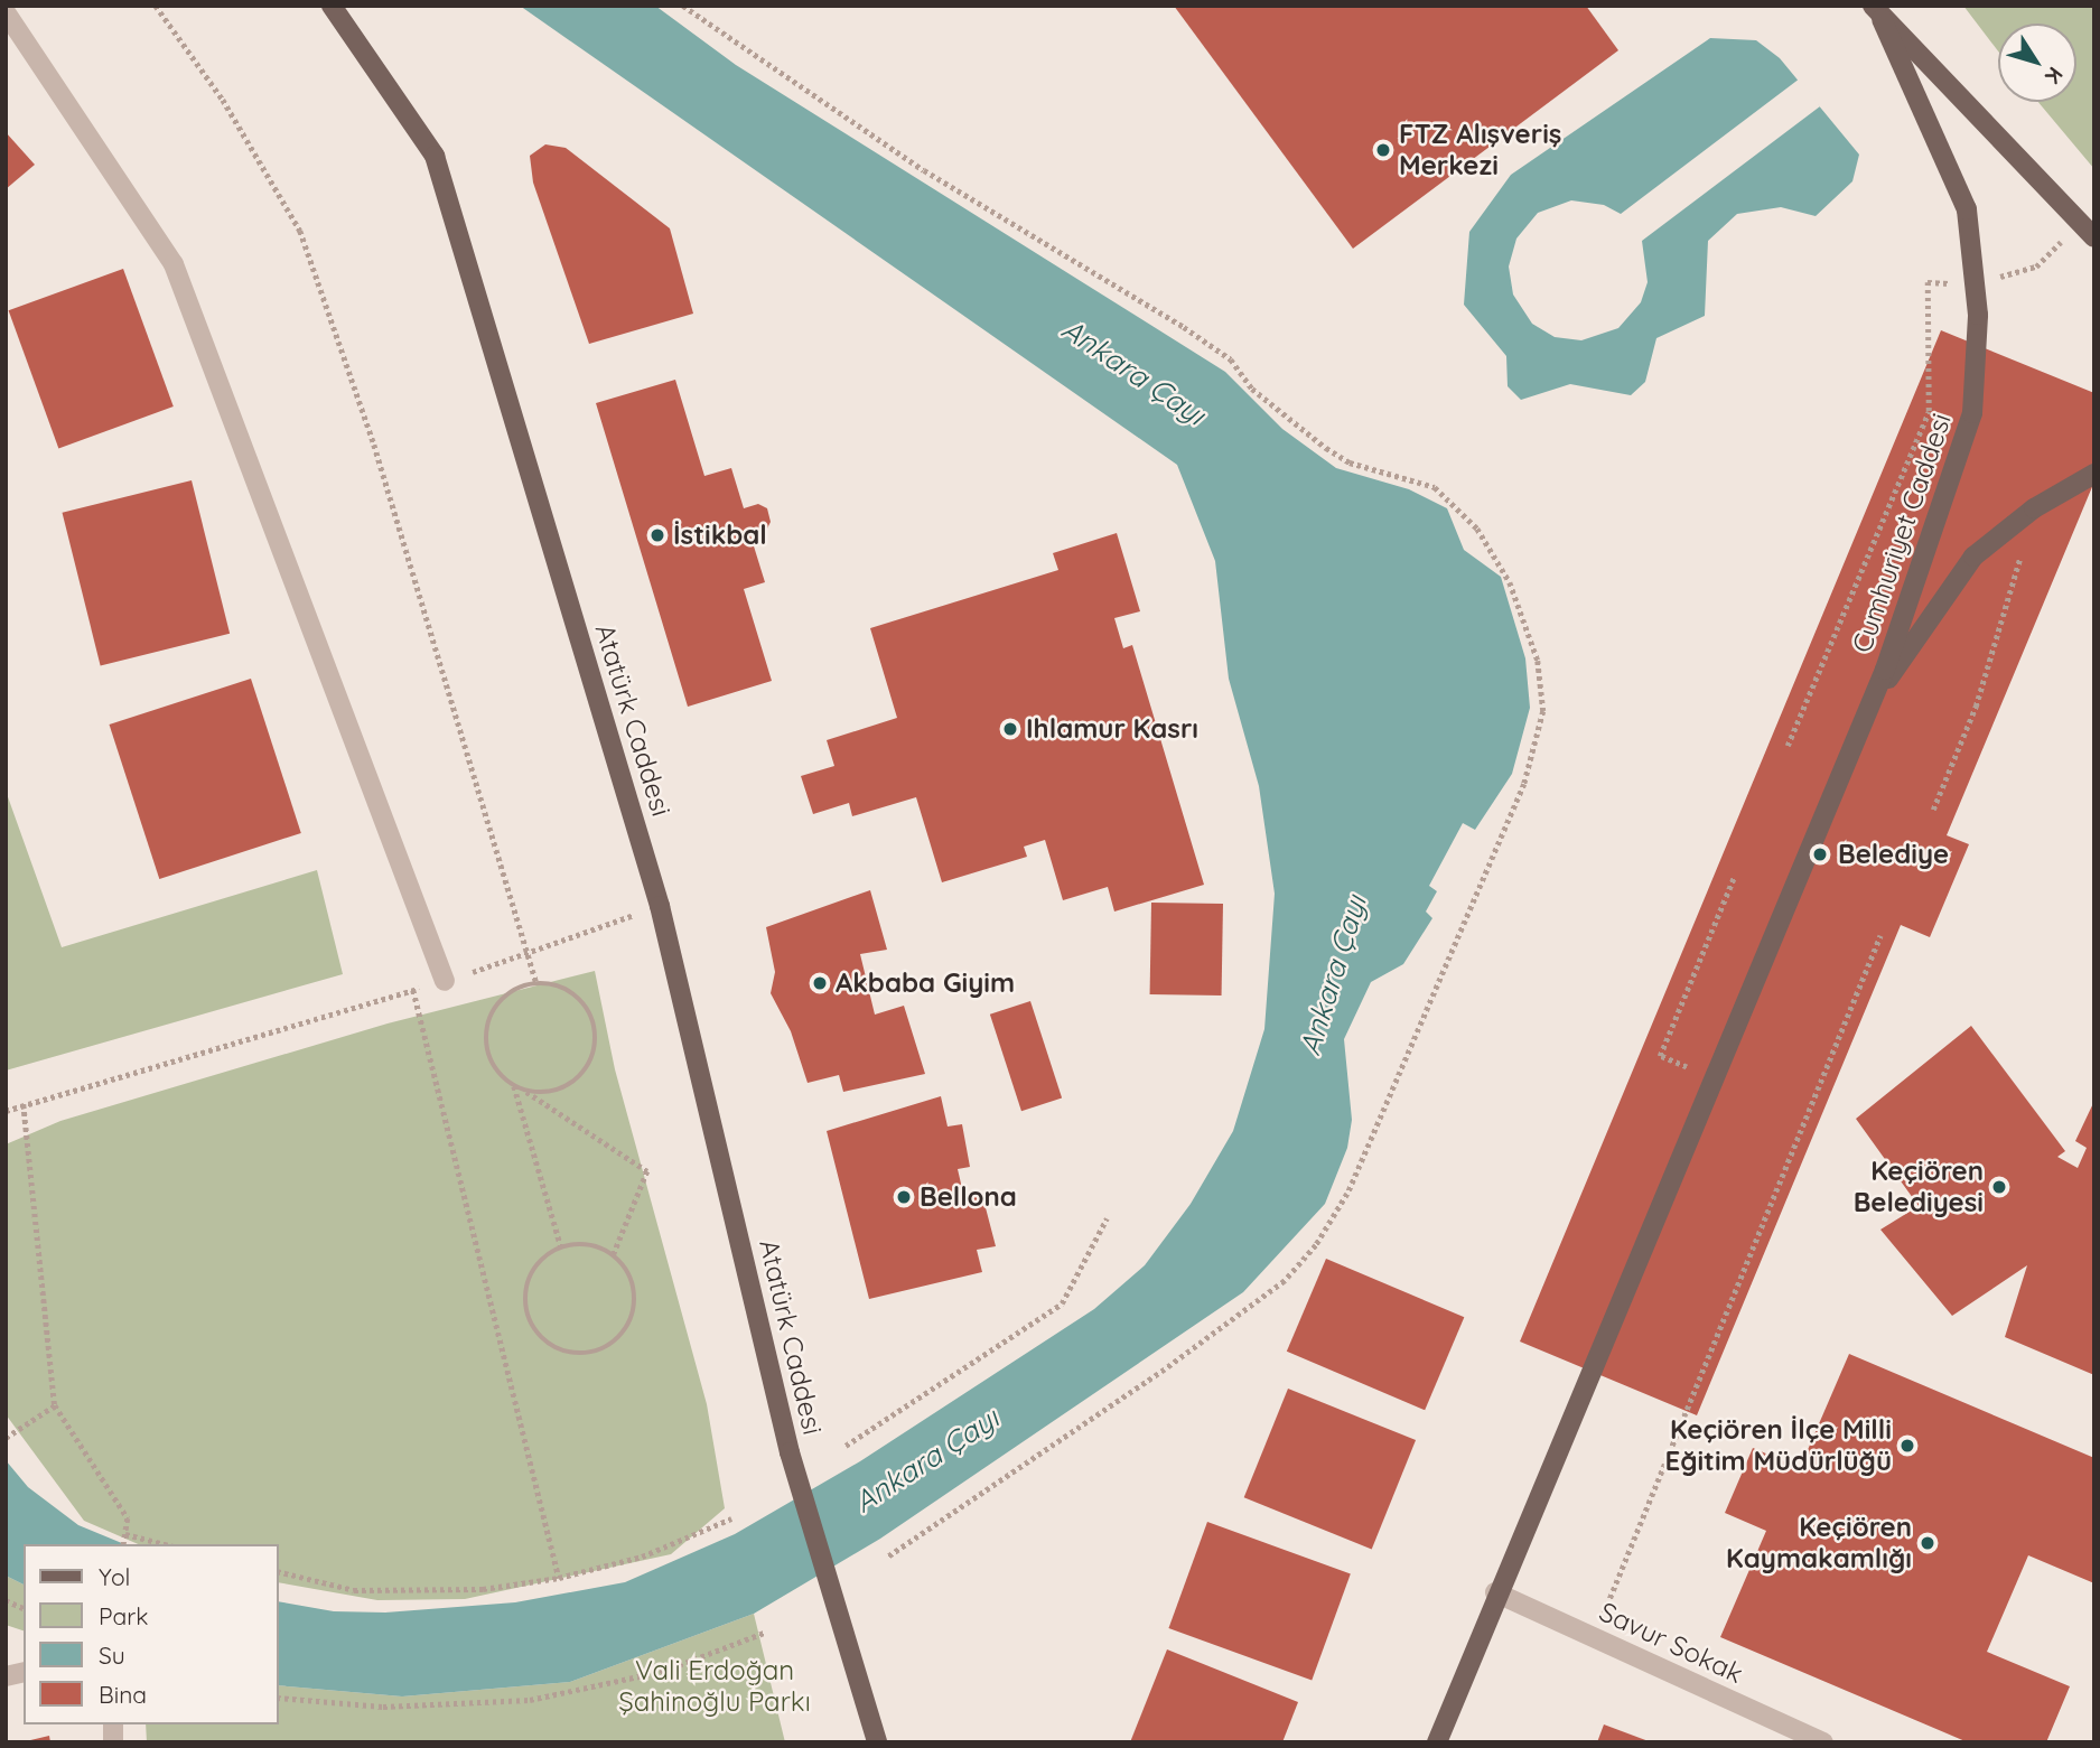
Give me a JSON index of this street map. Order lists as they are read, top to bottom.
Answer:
{
  "streets": {
    "main road": ["Cumhuriyet Caddesi", "Atatürk Caddesi"],
    "street": ["Savur Sokak"]
  },
  "water": ["Ankara Çayı"],
  "parks": ["Vali Erdoğan Şahinoğlu Parkı"],
  "places": [
    "FTZ Alışveriş Merkezi",
    "İstikbal",
    "Ihlamur Kasrı",
    "Belediye",
    "Akbaba Giyim",
    "Keçiören Belediyesi",
    "Bellona",
    "Keçiören İlçe Milli Eğitim Müdürlüğü",
    "Keçiören Kaymakamlığı"
  ],
  "legend": [
    "Yol",
    "Park",
    "Su",
    "Bina"
  ],
  "north": "bottom right"
}
